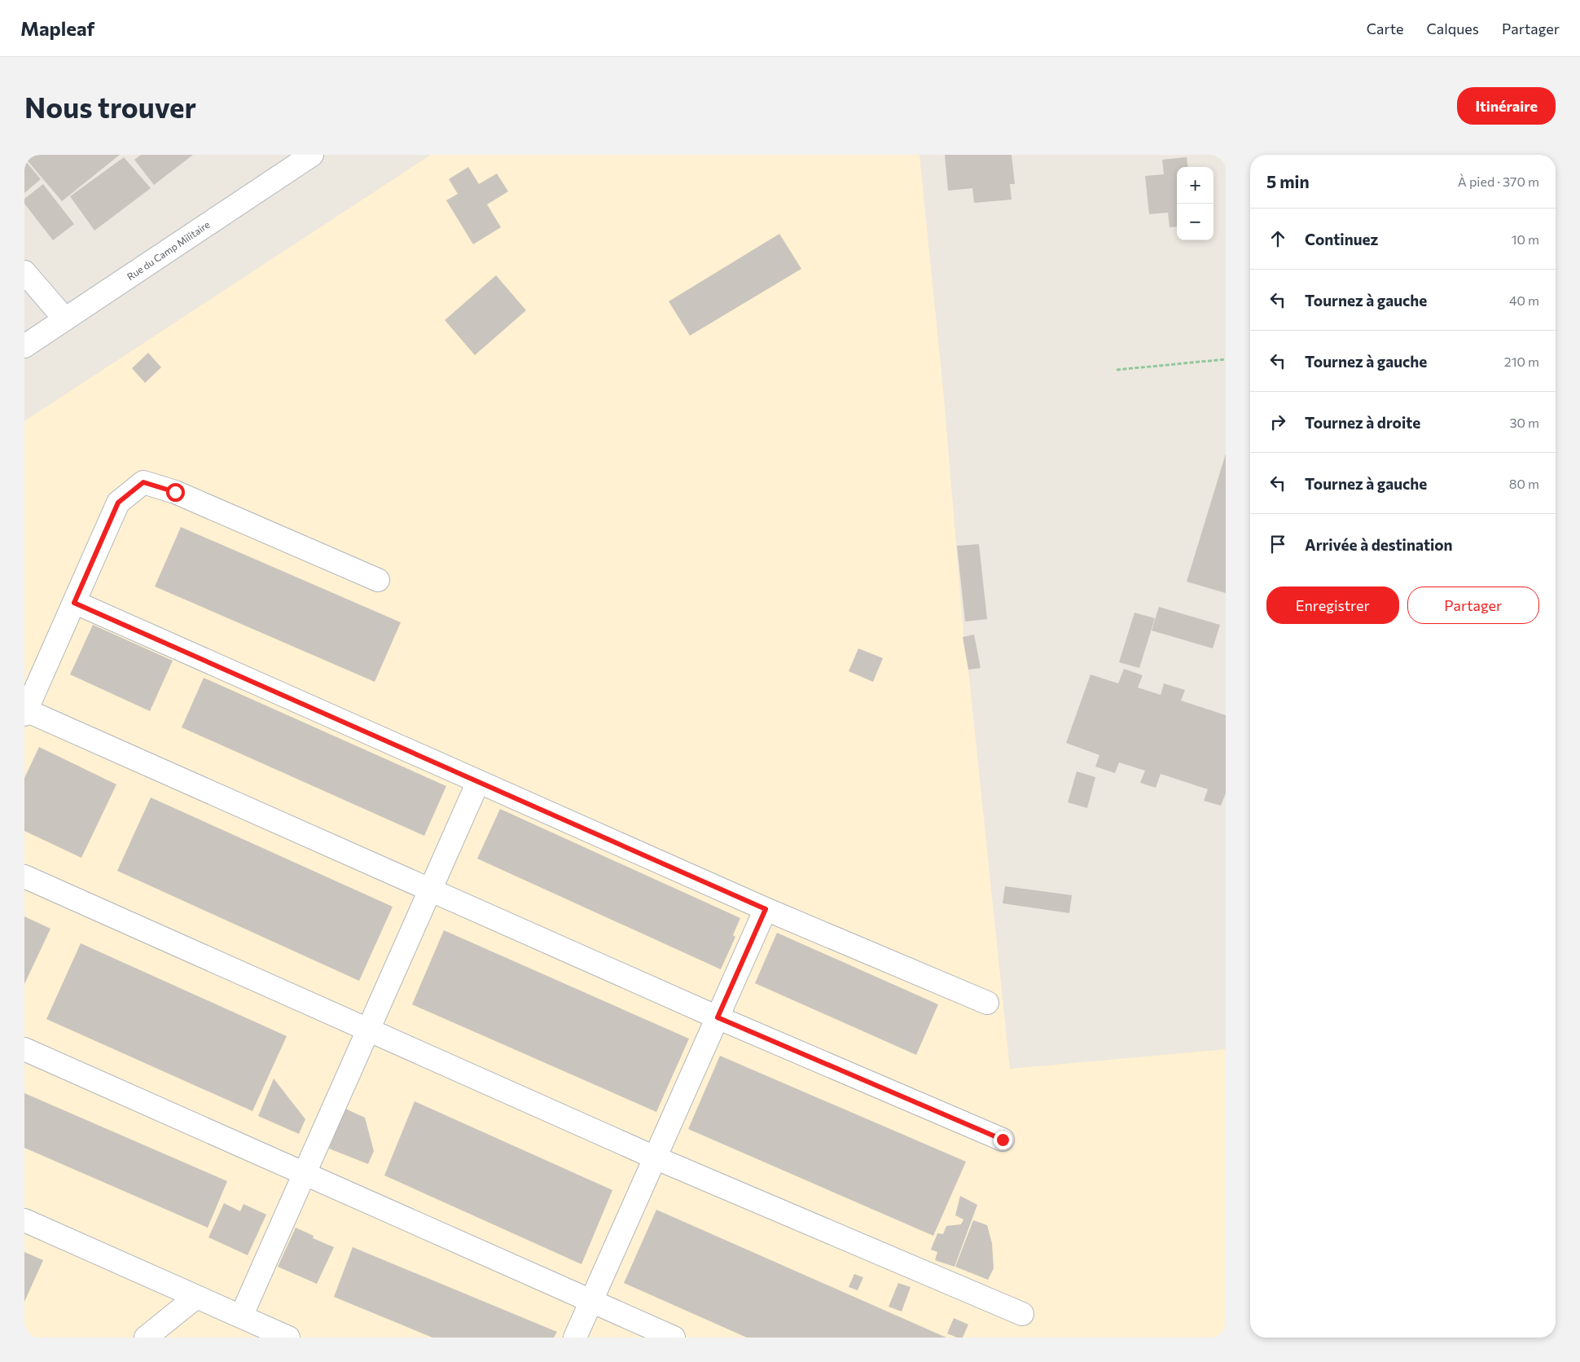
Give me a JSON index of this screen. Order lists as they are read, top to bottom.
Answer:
{
  "streets": {
    "street": ["Rue du Camp Militaire"]
  },
  "page": {
    "header": "Mapleaf",
    "nav": ["Carte", "Calques", "Partager"],
    "buttons": [
      "Itinéraire",
      ["Enregistrer", "Partager"]
    ],
    "title": "Nous trouver",
    "heading": ["5 min", "À pied · 370 m"],
    "map_buttons": ["+", "−"],
    "list": [
      ["Continuez", "10 m"],
      ["Tournez à gauche", "40 m"],
      ["Tournez à gauche", "210 m"],
      ["Tournez à droite", "30 m"],
      ["Tournez à gauche", "80 m"],
      "Arrivée à destination"
    ]
  }
}
